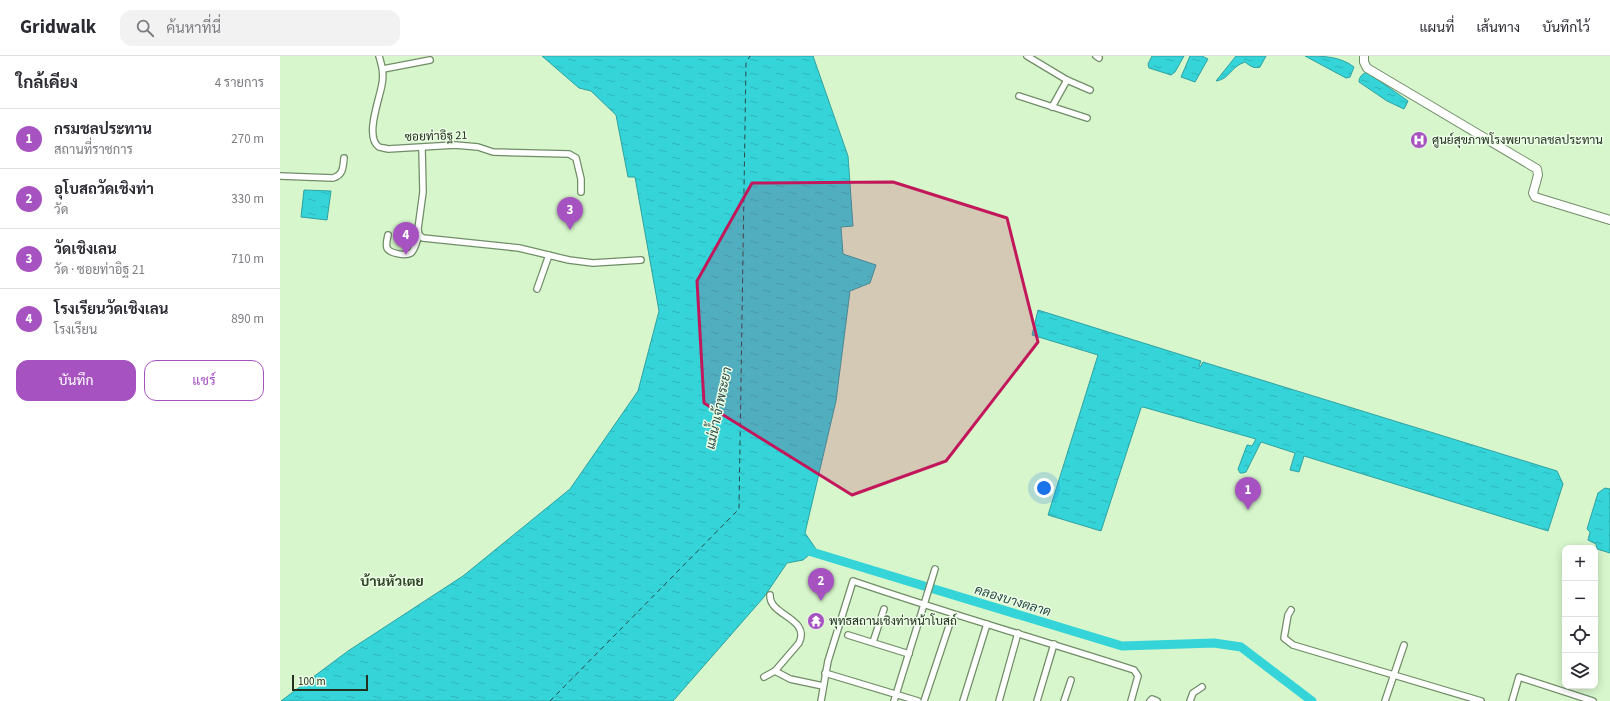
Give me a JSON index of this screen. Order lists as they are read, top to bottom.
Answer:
{
  "streets": {
    "street": ["ซอยท่าอิฐ 21"]
  },
  "districts": ["บ้านหัวเตย"],
  "water": ["แม่น้ำเจ้าพระยา", "คลองบางตลาด"],
  "places": {
    "hospital": ["ศูนย์สุขภาพโรงพยาบาลชลประทาน"],
    "temple": ["พุทธสถานเชิงท่าหน้าโบสถ์"]
  },
  "scale_bar": "100 m",
  "page": {
    "header": "Gridwalk",
    "search": "ค้นหาที่นี่",
    "nav": ["แผนที่", "เส้นทาง", "บันทึกไว้"],
    "heading": ["ใกล้เคียง", "4 รายการ"],
    "list": [
      {
        "mark": "1",
        "name": "กรมชลประทาน",
        "note": "สถานที่ราชการ",
        "value": "270 m"
      },
      {
        "mark": "2",
        "name": "อุโบสถวัดเชิงท่า",
        "note": "วัด",
        "value": "330 m"
      },
      {
        "mark": "3",
        "name": "วัดเชิงเลน",
        "note": "วัด · ซอยท่าอิฐ 21",
        "value": "710 m"
      },
      {
        "mark": "4",
        "name": "โรงเรียนวัดเชิงเลน",
        "note": "โรงเรียน",
        "value": "890 m"
      }
    ],
    "pins": [
      "3",
      "4",
      "1",
      "2"
    ],
    "buttons": ["บันทึก", "แชร์"],
    "map_buttons": ["+", "−"],
    "scale": "100 m"
  }
}
